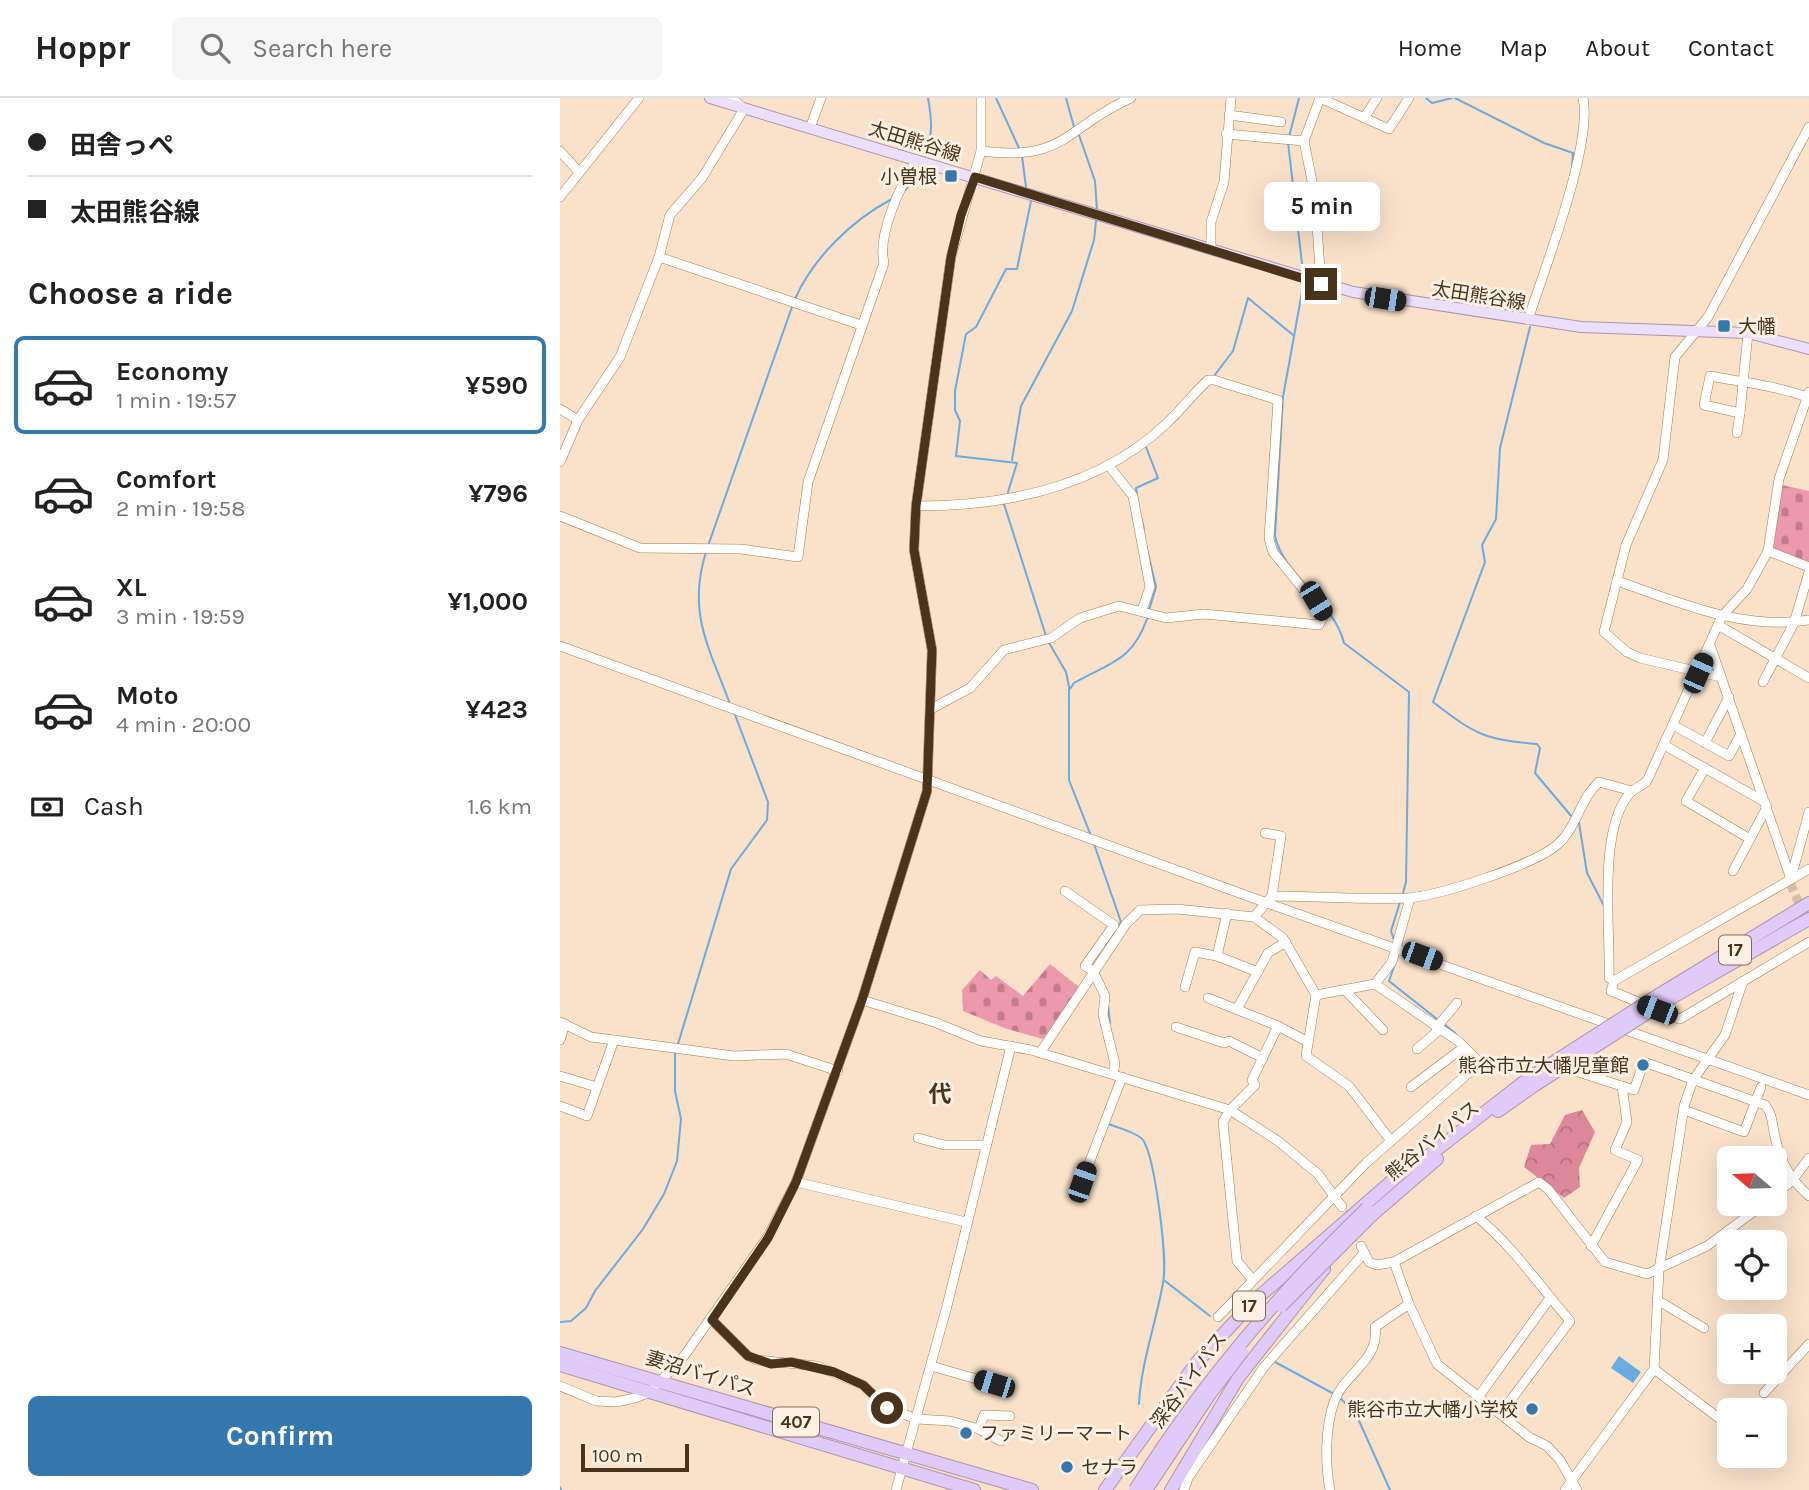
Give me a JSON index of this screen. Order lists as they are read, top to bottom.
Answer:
{
  "streets": {
    "highway": [
      "17",
      "熊谷バイパス",
      "妻沼バイパス",
      "深谷バイパス",
      "407"
    ],
    "main road": ["太田熊谷線"]
  },
  "crossings": [
    ["17", "熊谷バイパス"],
    ["熊谷バイパス", "深谷バイパス"]
  ],
  "districts": ["代"],
  "places": {
    "transit": ["小曽根", "大幡"],
    "other": [
      "熊谷市立大幡児童館",
      "熊谷市立大幡小学校",
      "ファミリーマート",
      "セナラ"
    ]
  },
  "scale_bar": "100 m",
  "north": "left",
  "page": {
    "header": "Hoppr",
    "search": "Search here",
    "nav": [
      "Home",
      "Map",
      "About",
      "Contact"
    ],
    "banner": ["田舎っぺ", "太田熊谷線"],
    "bubble": "5 min",
    "heading": "Choose a ride",
    "list": [
      {
        "name": "Economy",
        "note": "1 min · 19:57",
        "value": "¥590"
      },
      {
        "name": "Comfort",
        "note": "2 min · 19:58",
        "value": "¥796"
      },
      {
        "name": "XL",
        "note": "3 min · 19:59",
        "value": "¥1,000"
      },
      {
        "name": "Moto",
        "note": "4 min · 20:00",
        "value": "¥423"
      }
    ],
    "pay": ["Cash", "1.6 km"],
    "map_buttons": ["+", "−"],
    "buttons": "Confirm",
    "scale": "100 m"
  }
}
